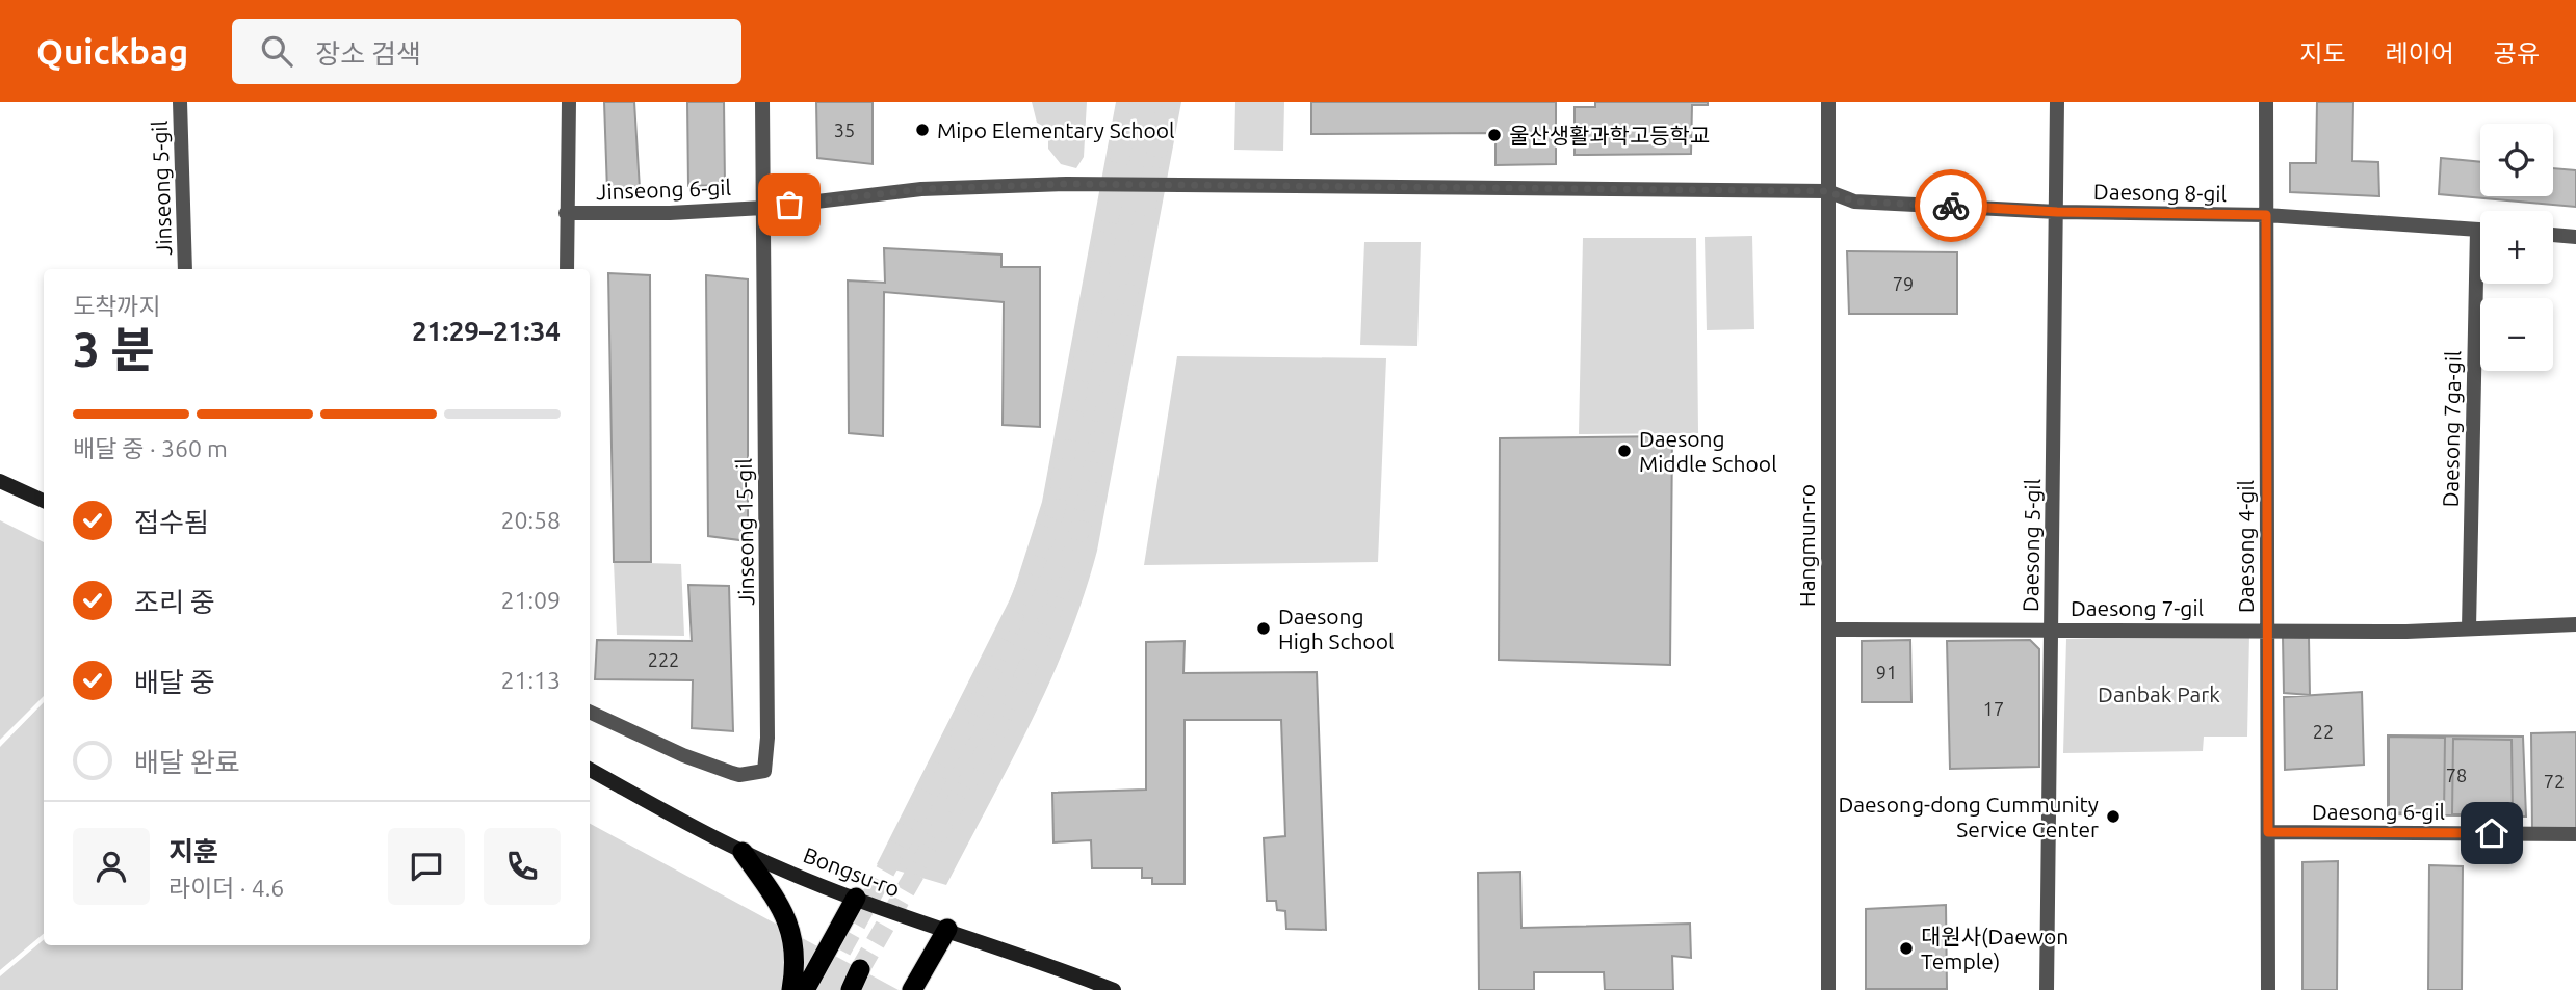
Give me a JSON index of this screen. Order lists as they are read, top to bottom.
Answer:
{
  "streets": {
    "main road": ["Bongsu-ro"],
    "street": [
      "Jinseong 5-gil",
      "Jinseong 6-gil",
      "Daesong 8-gil",
      "Daesong 7ga-gil",
      "Jinseong 15-gil",
      "Hangmun-ro",
      "Daesong 5-gil",
      "Daesong 4-gil",
      "Daesong 7-gil",
      "Daesong 6-gil"
    ]
  },
  "crossings": [
    ["Jinseong 6-gil", "Daesong 8-gil"],
    ["Jinseong 6-gil", "Jinseong 15-gil"],
    ["Jinseong 6-gil", "Hangmun-ro"],
    ["Daesong 8-gil", "Daesong 7ga-gil"],
    ["Daesong 8-gil", "Hangmun-ro"],
    ["Daesong 8-gil", "Daesong 5-gil"],
    ["Daesong 8-gil", "Daesong 4-gil"],
    ["Daesong 7ga-gil", "Daesong 7-gil"],
    ["Hangmun-ro", "Daesong 7-gil"],
    ["Daesong 5-gil", "Daesong 7-gil"],
    ["Daesong 4-gil", "Daesong 7-gil"],
    ["Daesong 4-gil", "Daesong 6-gil"]
  ],
  "parks": ["Danbak Park"],
  "places": [
    "Mipo Elementary School",
    "울산생활과학고등학교",
    "Daesong Middle School",
    "Daesong High School",
    "Daesong-dong Cummunity Service Center",
    "대원사(Daewon Temple)"
  ],
  "house_numbers": [
    "35",
    "79",
    "222",
    "91",
    "17",
    "22",
    "78",
    "72"
  ],
  "page": {
    "header": "Quickbag",
    "search": "장소 검색",
    "nav": ["지도", "레이어", "공유"],
    "map_buttons": ["+", "−"],
    "heading": ["3 분", "도착까지", "21:29–21:34"],
    "panel": ["지훈", "라이더 · 4.6"],
    "bar": "배달 중 · 360 m",
    "list": [
      ["접수됨", "20:58"],
      ["조리 중", "21:09"],
      ["배달 중", "21:13"],
      "배달 완료"
    ]
  }
}
